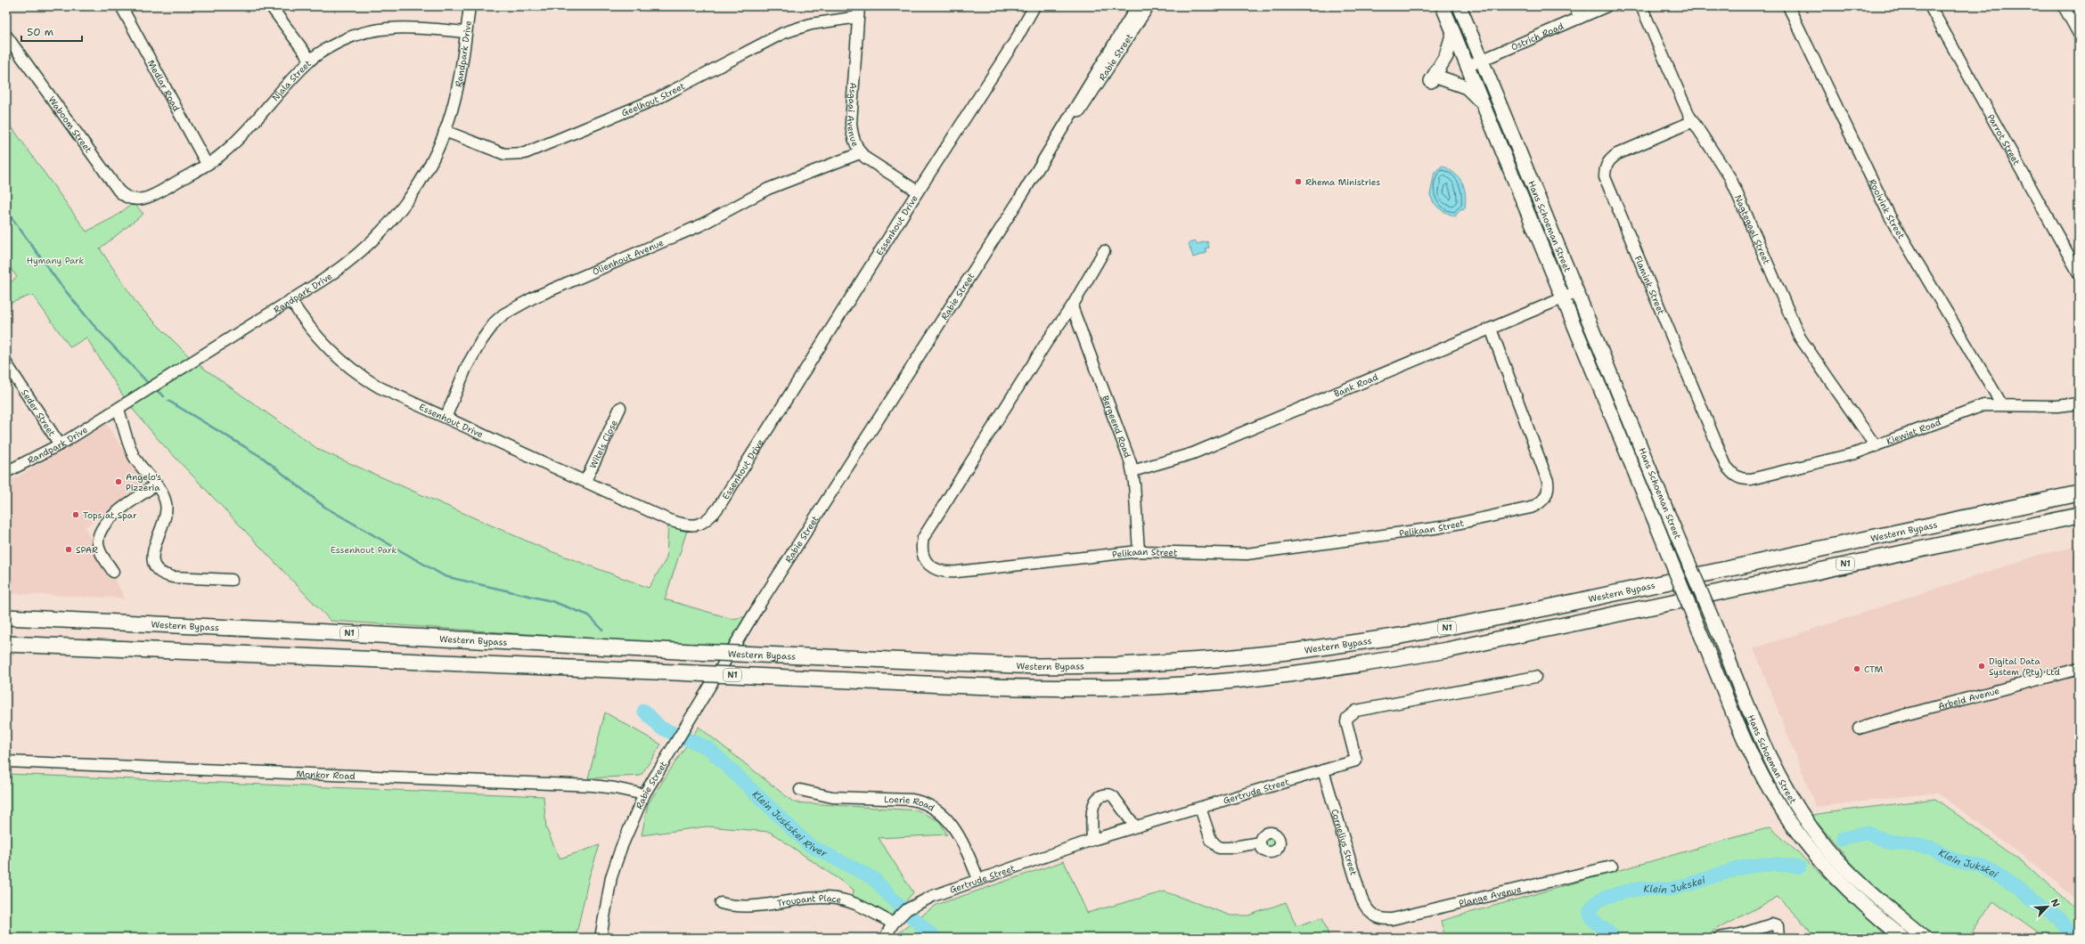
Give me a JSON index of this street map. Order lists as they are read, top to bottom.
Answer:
{
  "streets": {
    "highway": ["Western Bypass", "N1"],
    "main road": ["Hans Schoeman Street"],
    "street": [
      "Ostrich Road",
      "Randpark Drive",
      "Rabie Street",
      "Njala Street",
      "Medlar Road",
      "Geelhout Street",
      "Asgaai Avenue",
      "Waboom Street",
      "Parrot Street",
      "Rooivink Street",
      "Essenhout Drive",
      "Nagtegaal Street",
      "Olienhout Avenue",
      "Flamink Street",
      "Bank Road",
      "Seder Street",
      "Bergeend Road",
      "Kiewiet Road",
      "Witels Close",
      "Pelikaan Street",
      "Arbeid Avenue",
      "Monkor Road",
      "Gertrude Street",
      "Loerie Road",
      "Cornelius Street",
      "Plange Avenue",
      "Troupant Place"
    ]
  },
  "crossings": [
    ["Ostrich Road", "Hans Schoeman Street"],
    ["Randpark Drive", "Njala Street"],
    ["Randpark Drive", "Geelhout Street"],
    ["Randpark Drive", "Essenhout Drive"],
    ["Randpark Drive", "Seder Street"],
    ["Rabie Street", "Monkor Road"],
    ["Njala Street", "Medlar Road"],
    ["Njala Street", "Waboom Street"],
    ["Geelhout Street", "Asgaai Avenue"],
    ["Asgaai Avenue", "Essenhout Drive"],
    ["Asgaai Avenue", "Olienhout Avenue"],
    ["Rooivink Street", "Kiewiet Road"],
    ["Essenhout Drive", "Olienhout Avenue"],
    ["Essenhout Drive", "Witels Close"],
    ["Hans Schoeman Street", "Bank Road"],
    ["Nagtegaal Street", "Flamink Street"],
    ["Nagtegaal Street", "Kiewiet Road"],
    ["Flamink Street", "Kiewiet Road"],
    ["Bank Road", "Bergeend Road"],
    ["Bank Road", "Pelikaan Street"],
    ["Bergeend Road", "Pelikaan Street"],
    ["Gertrude Street", "Loerie Road"],
    ["Gertrude Street", "Cornelius Street"],
    ["Gertrude Street", "Troupant Place"],
    ["Cornelius Street", "Plange Avenue"]
  ],
  "water": ["Klein Juskskei River", "Klein Jukskei"],
  "parks": ["Hymany Park", "Essenhout Park"],
  "places": [
    "Rhema Ministries",
    "Angelo's Pizzeria",
    "Tops at Spar",
    "SPAR",
    "Digital Data System (Pty) Ltd",
    "CTM"
  ],
  "scale_bar": "50 m",
  "north": "top right"
}
